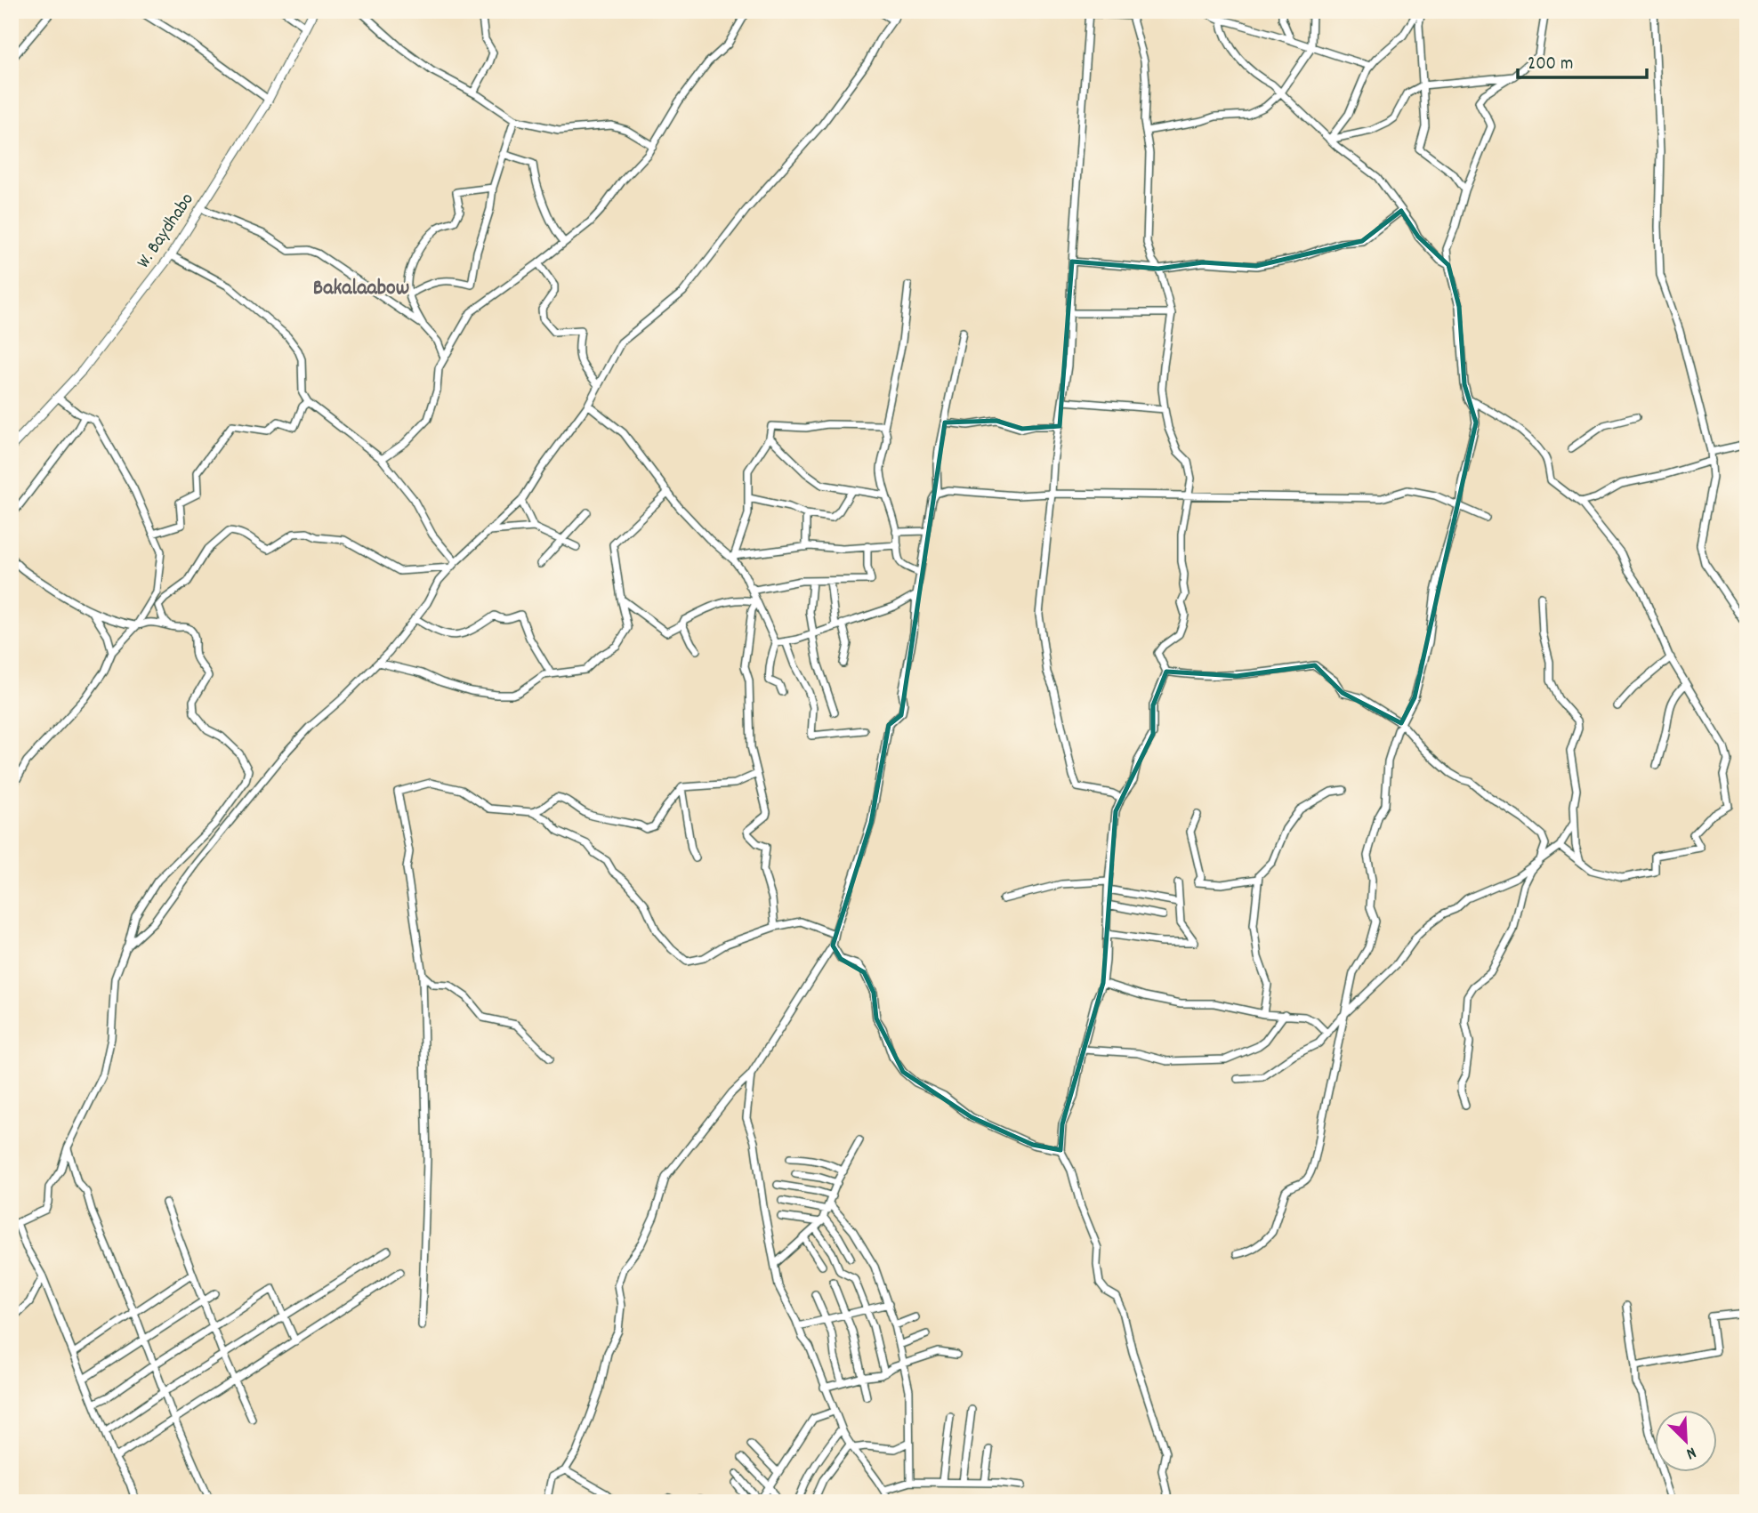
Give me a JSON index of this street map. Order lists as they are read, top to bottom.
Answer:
{
  "streets": {
    "main road": ["W. Baydhabo"]
  },
  "districts": ["Bakalaabow"],
  "scale_bar": "200 m",
  "north": "bottom right"
}
